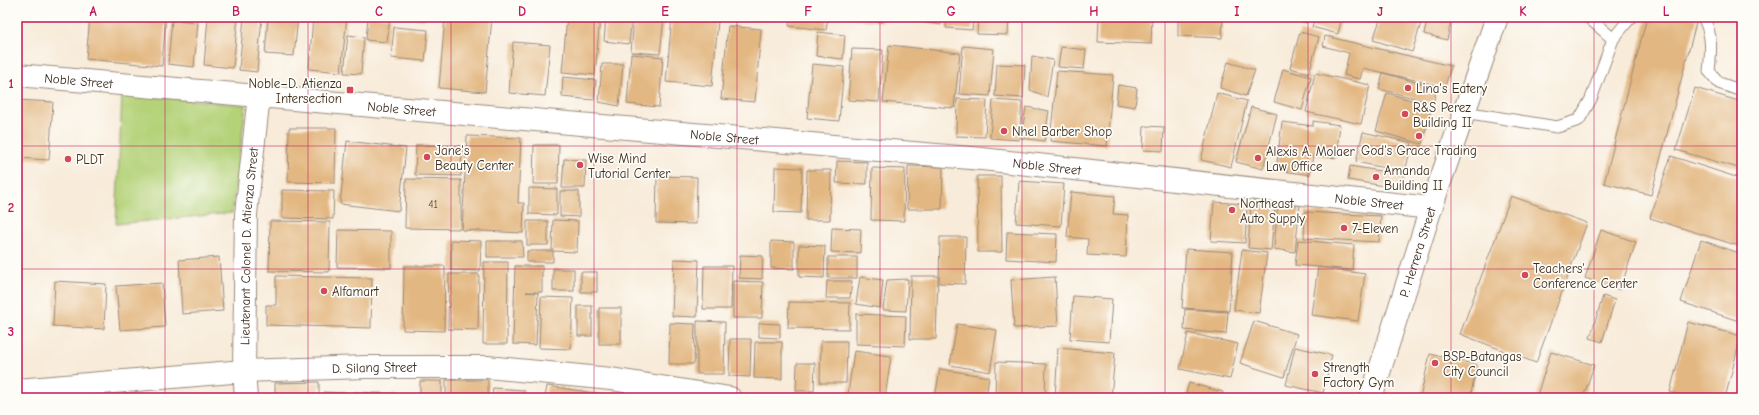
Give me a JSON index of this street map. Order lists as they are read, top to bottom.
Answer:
{
  "streets": {
    "street": [
      "Noble Street",
      "Lieutenant Colonel D. Atienza Street",
      "P. Herrera Street",
      "D. Silang Street"
    ]
  },
  "crossings": [
    ["Noble Street", "Lieutenant Colonel D. Atienza Street"],
    ["Noble Street", "P. Herrera Street"],
    ["Lieutenant Colonel D. Atienza Street", "D. Silang Street"]
  ],
  "places": {
    "other": [
      "Lina's Eatery",
      "R&S Perez Building II",
      "Nhel Barber Shop",
      "God's Grace Trading",
      "Jane's Beauty Center",
      "Alexis A. Molaer Law Office",
      "PLDT",
      "Wise Mind Tutorial Center",
      "Amanda Building II",
      "Northeast Auto Supply",
      "7-Eleven",
      "Teachers' Conference Center",
      "Alfamart",
      "BSP-Batangas City Council",
      "Strength Factory Gym"
    ],
    "transit": ["Noble–D. Atienza Intersection"]
  },
  "house_numbers": ["41"],
  "grid": {
    "columns": [
      "A",
      "B",
      "C",
      "D",
      "E",
      "F",
      "G",
      "H",
      "I",
      "J",
      "K",
      "L"
    ],
    "rows": ["1", "2", "3"]
  }
}
